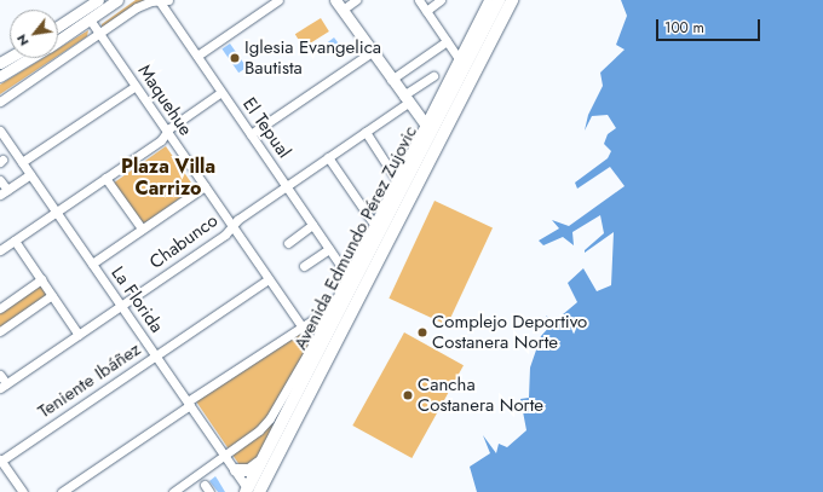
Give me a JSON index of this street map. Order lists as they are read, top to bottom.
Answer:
{
  "streets": {
    "highway": ["Avenida Edmundo Pérez Zujovic"],
    "street": [
      "Maquehue",
      "El Tepual",
      "Chabunco",
      "La Florida",
      "Teniente Ibáñez"
    ]
  },
  "crossings": [
    ["Maquehue", "Avenida Edmundo Pérez Zujovic"],
    ["Maquehue", "Chabunco"],
    ["Maquehue", "Teniente Ibáñez"],
    ["El Tepual", "Avenida Edmundo Pérez Zujovic"],
    ["El Tepual", "Chabunco"],
    ["Avenida Edmundo Pérez Zujovic", "La Florida"],
    ["Chabunco", "La Florida"],
    ["La Florida", "Teniente Ibáñez"]
  ],
  "districts": ["Plaza Villa Carrizo"],
  "places": ["Iglesia Evangelica Bautista", "Complejo Deportivo Costanera Norte", "Cancha Costanera Norte"],
  "scale_bar": "100 m",
  "north": "bottom left"
}
